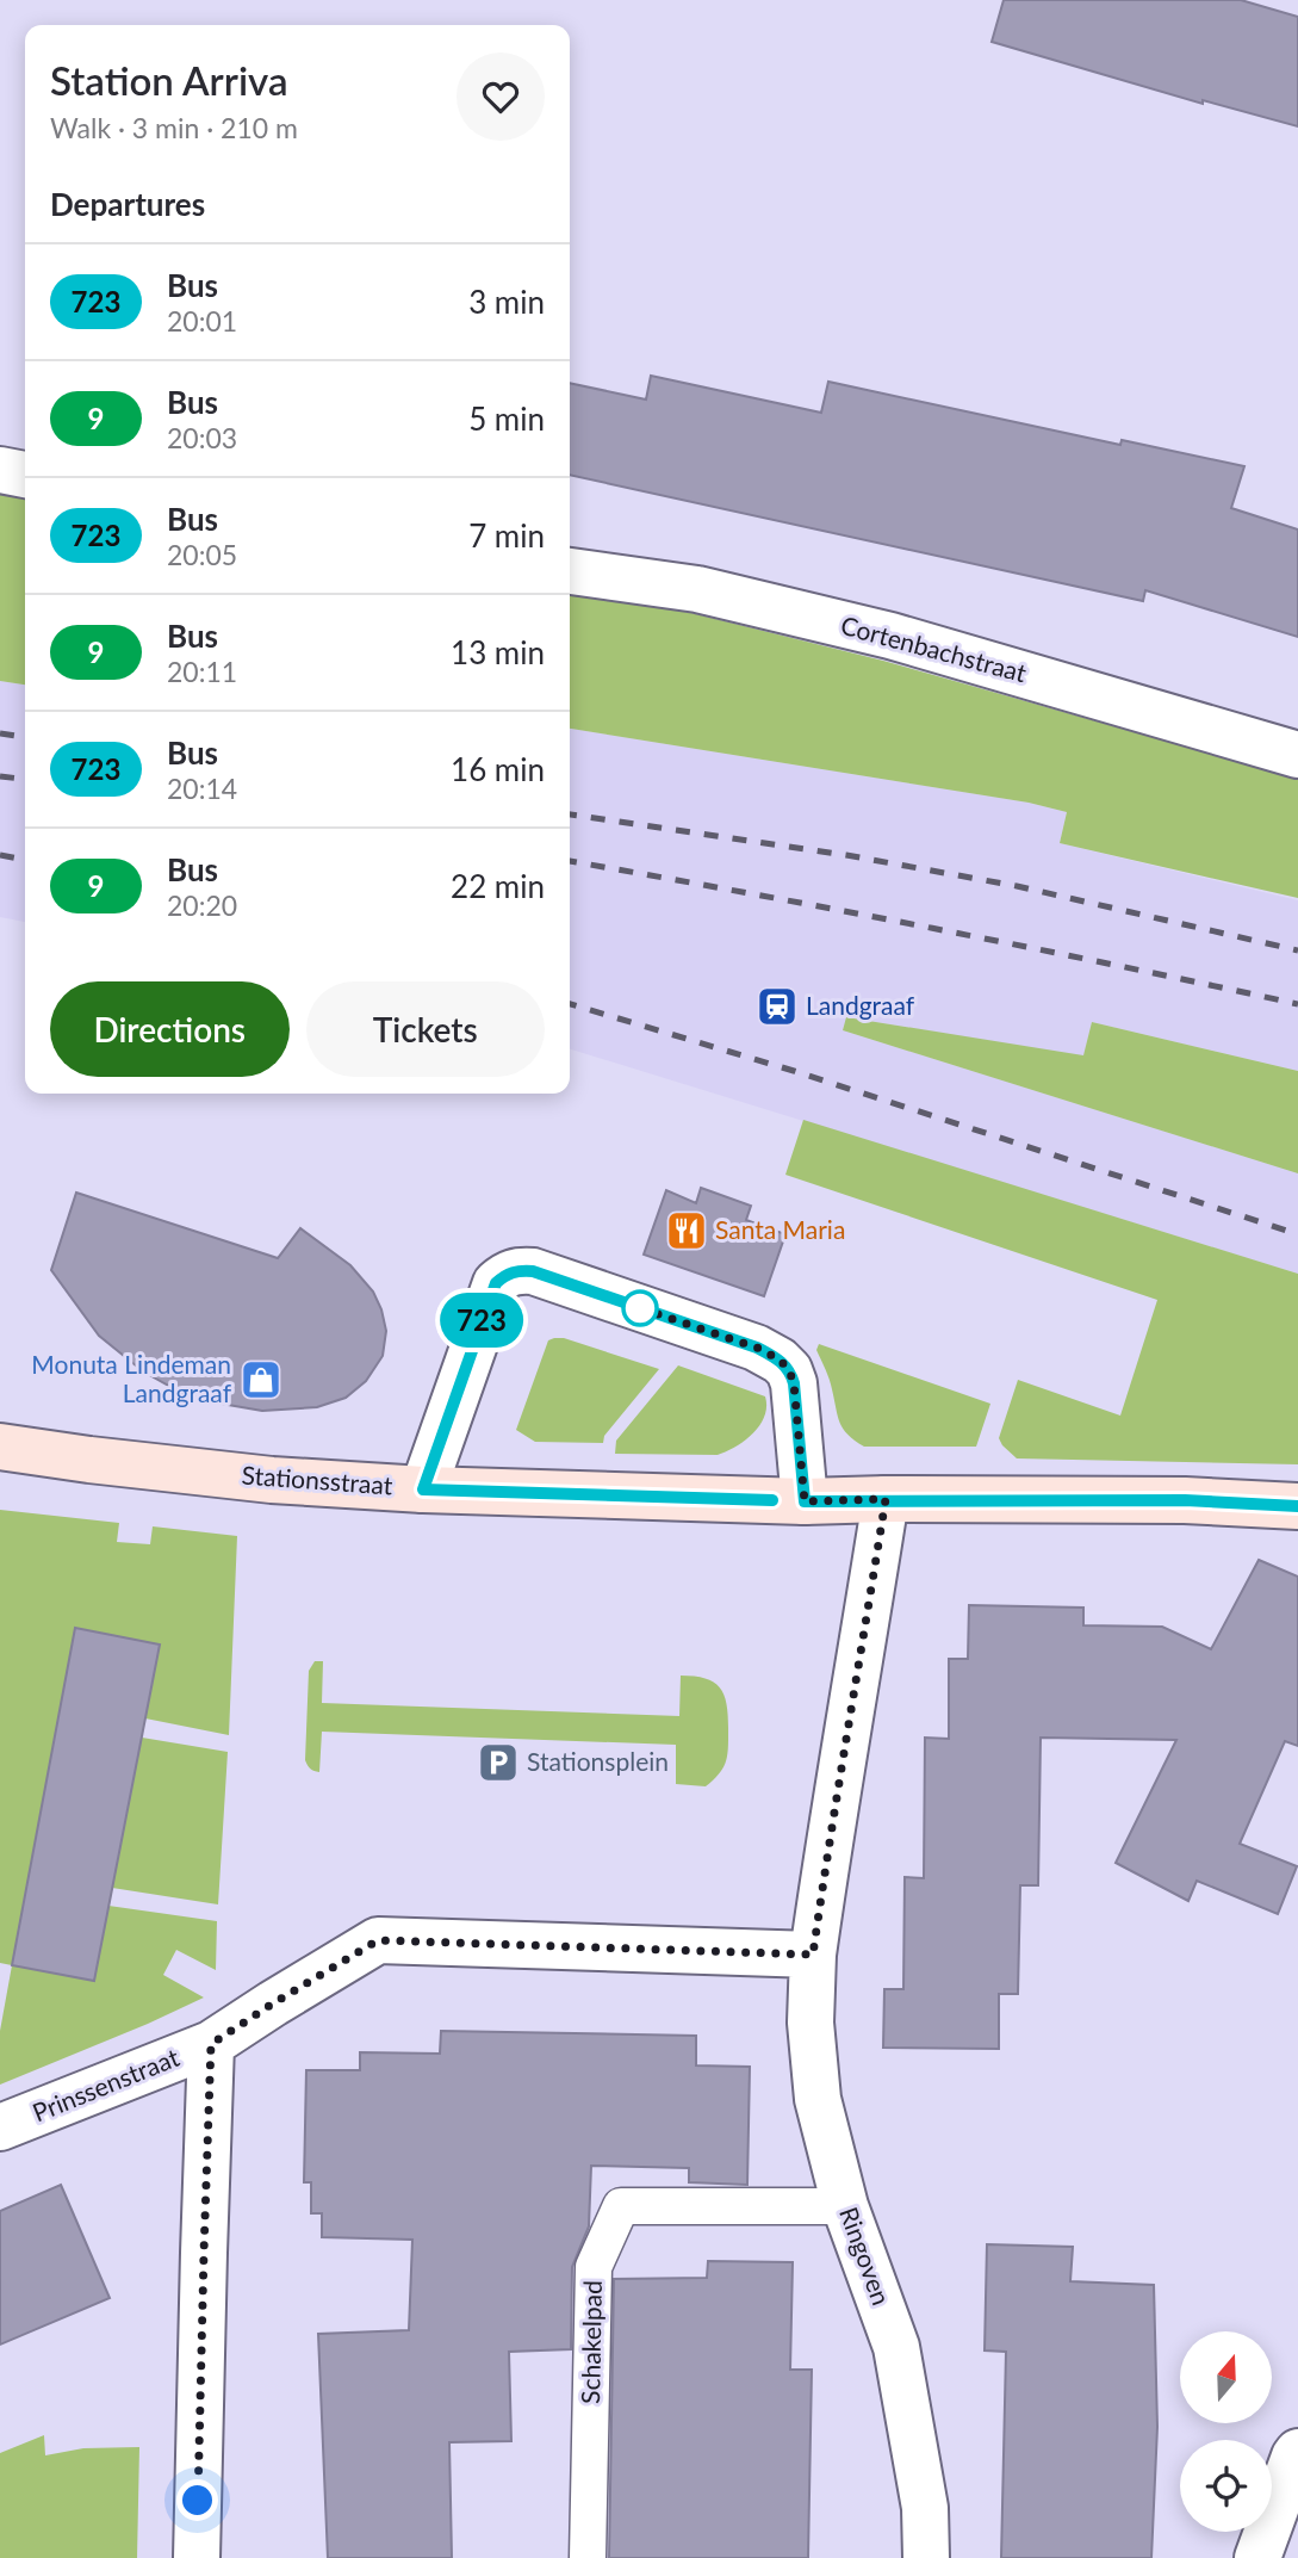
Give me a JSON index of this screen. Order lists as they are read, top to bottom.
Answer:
{
  "streets": {
    "street": [
      "Cortenbachstraat",
      "Stationsstraat",
      "Prinssenstraat",
      "Ringoven"
    ],
    "lane": ["Schakelpad"]
  },
  "crossings": [
    ["Ringoven", "Schakelpad"]
  ],
  "places": {
    "station": ["Landgraaf"],
    "restaurant": ["Santa Maria"],
    "shop": ["Monuta Lindeman Landgraaf"],
    "parking": ["Stationsplein"]
  },
  "lines": ["bus line 723"],
  "north": "top",
  "page": {
    "on_map": "723",
    "heading": [
      ["Station Arriva", "Walk · 3 min · 210 m"],
      "Departures"
    ],
    "list": [
      {
        "mark": "723",
        "name": "Bus",
        "note": "20:01",
        "value": "3 min"
      },
      {
        "mark": "9",
        "name": "Bus",
        "note": "20:03",
        "value": "5 min"
      },
      {
        "mark": "723",
        "name": "Bus",
        "note": "20:05",
        "value": "7 min"
      },
      {
        "mark": "9",
        "name": "Bus",
        "note": "20:11",
        "value": "13 min"
      },
      {
        "mark": "723",
        "name": "Bus",
        "note": "20:14",
        "value": "16 min"
      },
      {
        "mark": "9",
        "name": "Bus",
        "note": "20:20",
        "value": "22 min"
      }
    ],
    "buttons": ["Directions", "Tickets"]
  }
}
